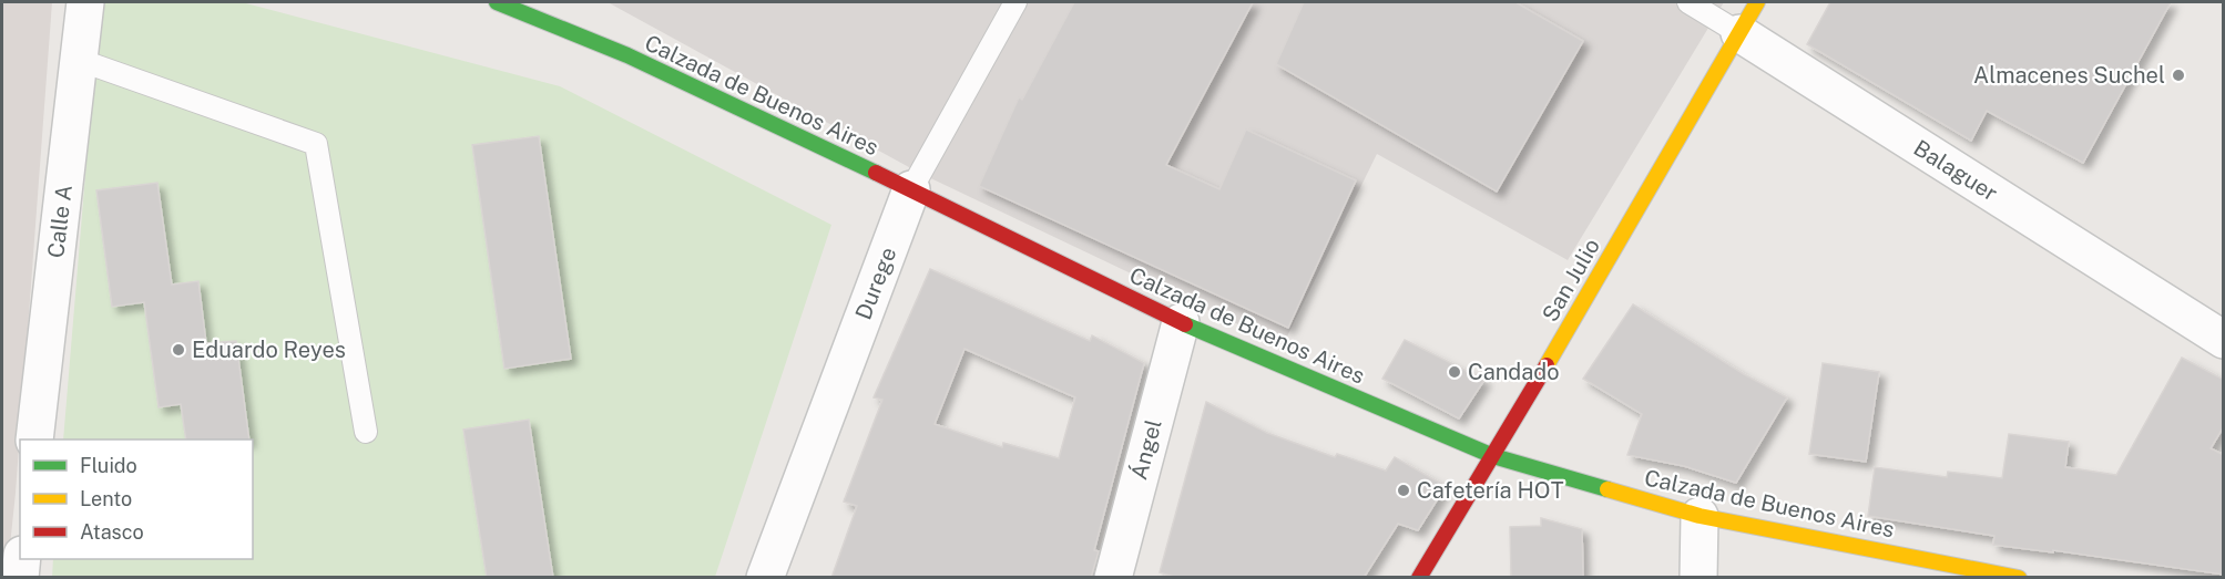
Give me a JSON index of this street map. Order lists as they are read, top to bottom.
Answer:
{
  "streets": {
    "street": [
      "Calzada de Buenos Aires",
      "Balaguer",
      "Calle A",
      "San Julio",
      "Durege",
      "Ángel"
    ]
  },
  "crossings": [
    ["Calzada de Buenos Aires", "San Julio"],
    ["Calzada de Buenos Aires", "Durege"],
    ["Calzada de Buenos Aires", "Ángel"],
    ["Balaguer", "San Julio"]
  ],
  "places": [
    "Almacenes Suchel",
    "Eduardo Reyes",
    "Candado",
    "Cafetería HOT"
  ],
  "legend": ["Fluido", "Lento", "Atasco"]
}
